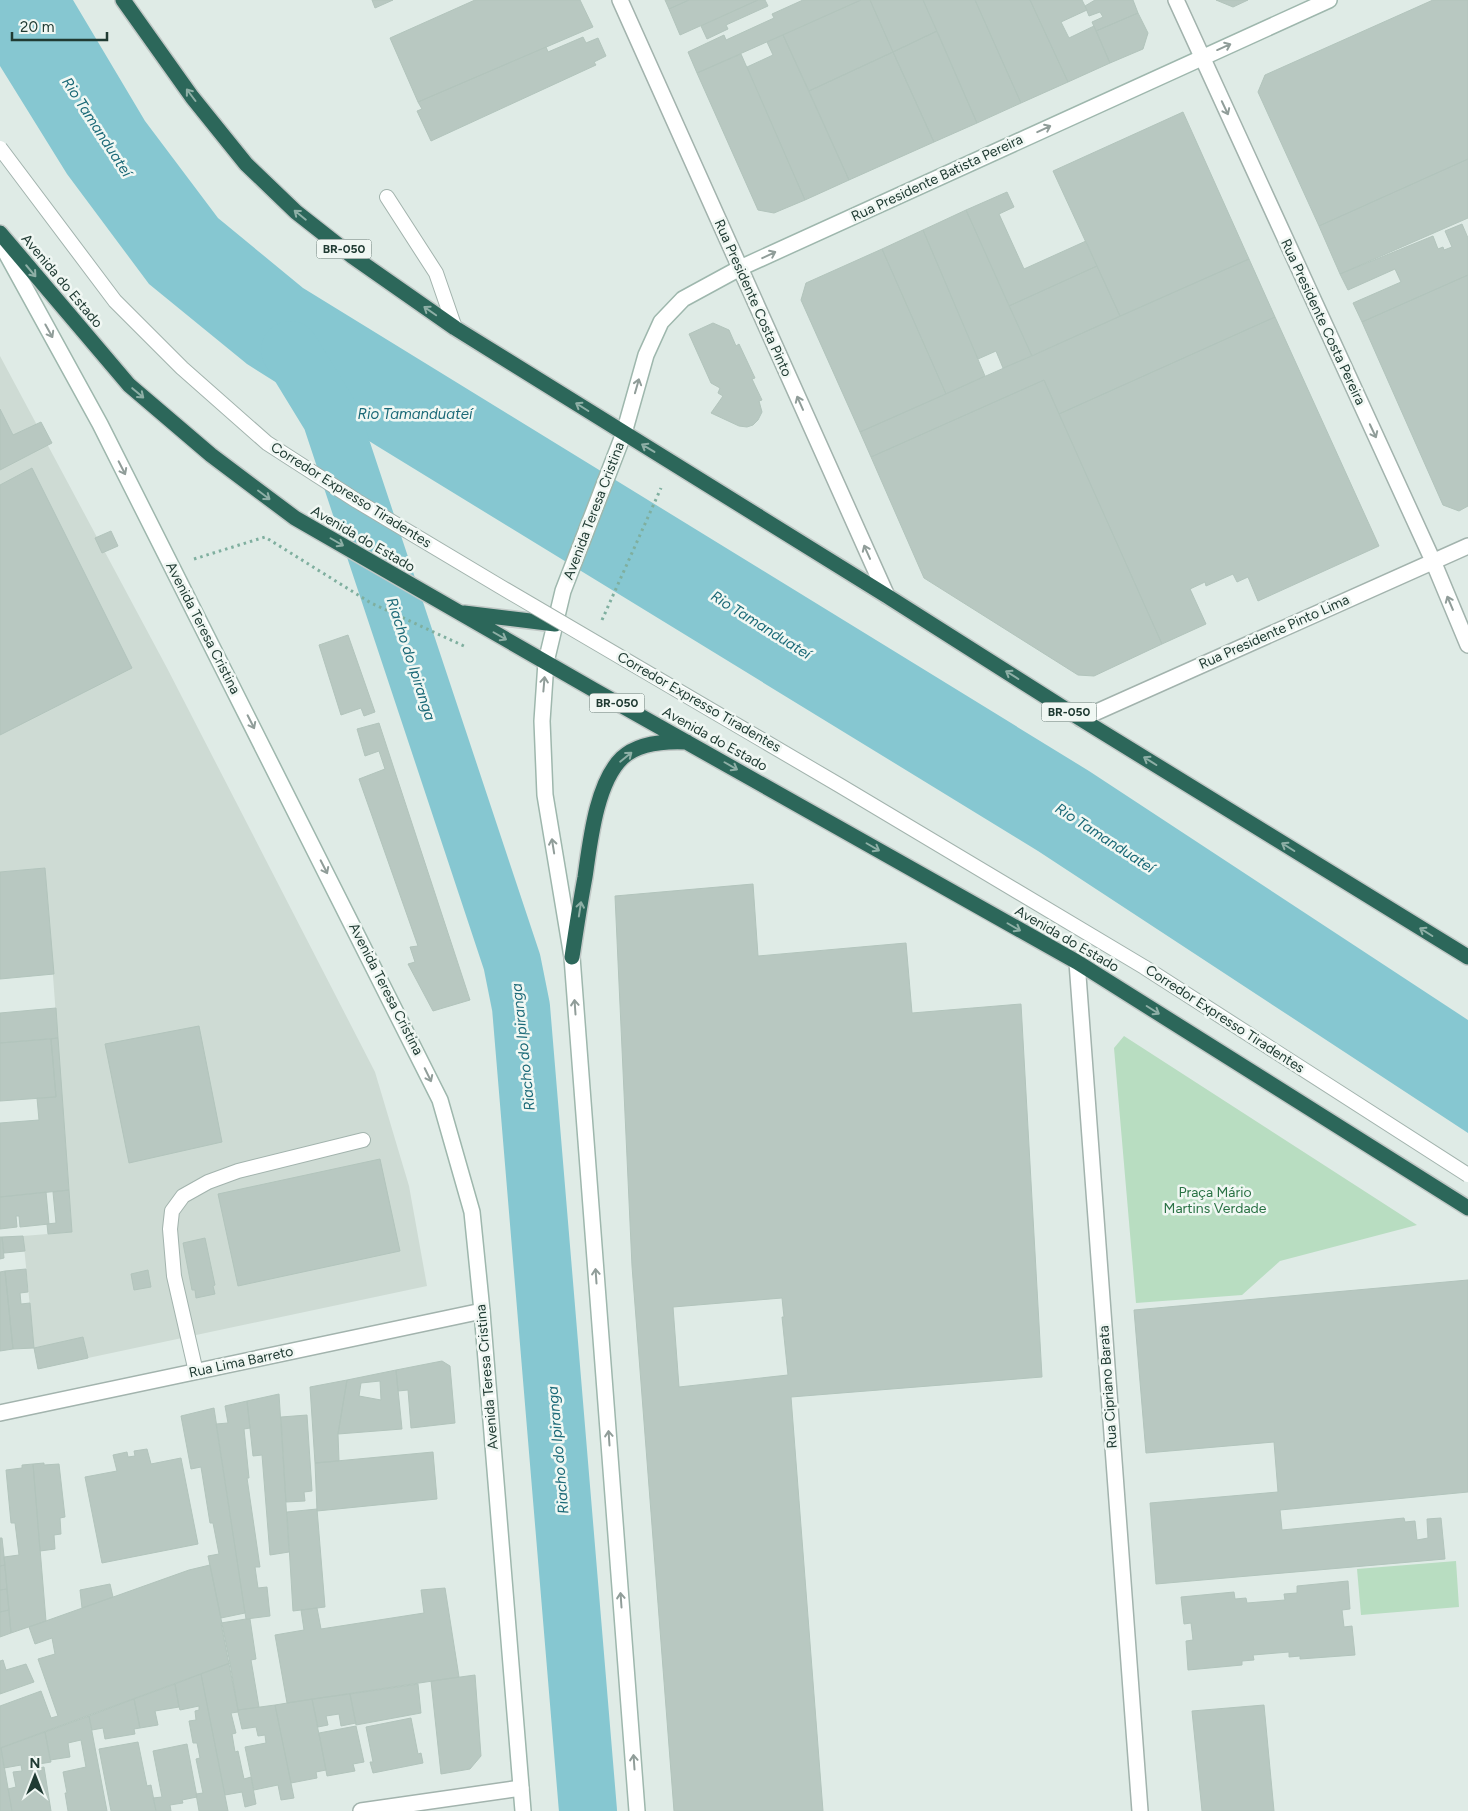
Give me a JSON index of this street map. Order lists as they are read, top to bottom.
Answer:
{
  "streets": {
    "highway": ["BR-050", "Avenida do Estado"],
    "main road": [
      "Rua Presidente Batista Pereira",
      "Rua Presidente Costa Pinto",
      "Rua Presidente Costa Pereira",
      "Avenida Teresa Cristina",
      "Rua Presidente Pinto Lima",
      "Rua Lima Barreto",
      "Rua Cipriano Barata"
    ],
    "lane": ["Corredor Expresso Tiradentes"]
  },
  "crossings": [
    ["Rua Presidente Batista Pereira", "BR-050"],
    ["Rua Presidente Batista Pereira", "Rua Presidente Costa Pinto"],
    ["Rua Presidente Batista Pereira", "Rua Presidente Costa Pereira"],
    ["Rua Presidente Batista Pereira", "Avenida Teresa Cristina"],
    ["BR-050", "Rua Presidente Costa Pinto"],
    ["BR-050", "Avenida Teresa Cristina"],
    ["BR-050", "Rua Presidente Pinto Lima"],
    ["Avenida do Estado", "Avenida Teresa Cristina"],
    ["Avenida do Estado", "Rua Cipriano Barata"],
    ["Rua Presidente Costa Pereira", "Rua Presidente Pinto Lima"],
    ["Avenida Teresa Cristina", "Rua Lima Barreto"]
  ],
  "one_way": ["Rua Presidente Batista Pereira", "Avenida do Estado", "Rua Presidente Costa Pinto"],
  "water": ["Rio Tamanduateí", "Riacho do Ipiranga"],
  "parks": ["Praça Mário Martins Verdade"],
  "scale_bar": "20 m",
  "north": "top"
}
